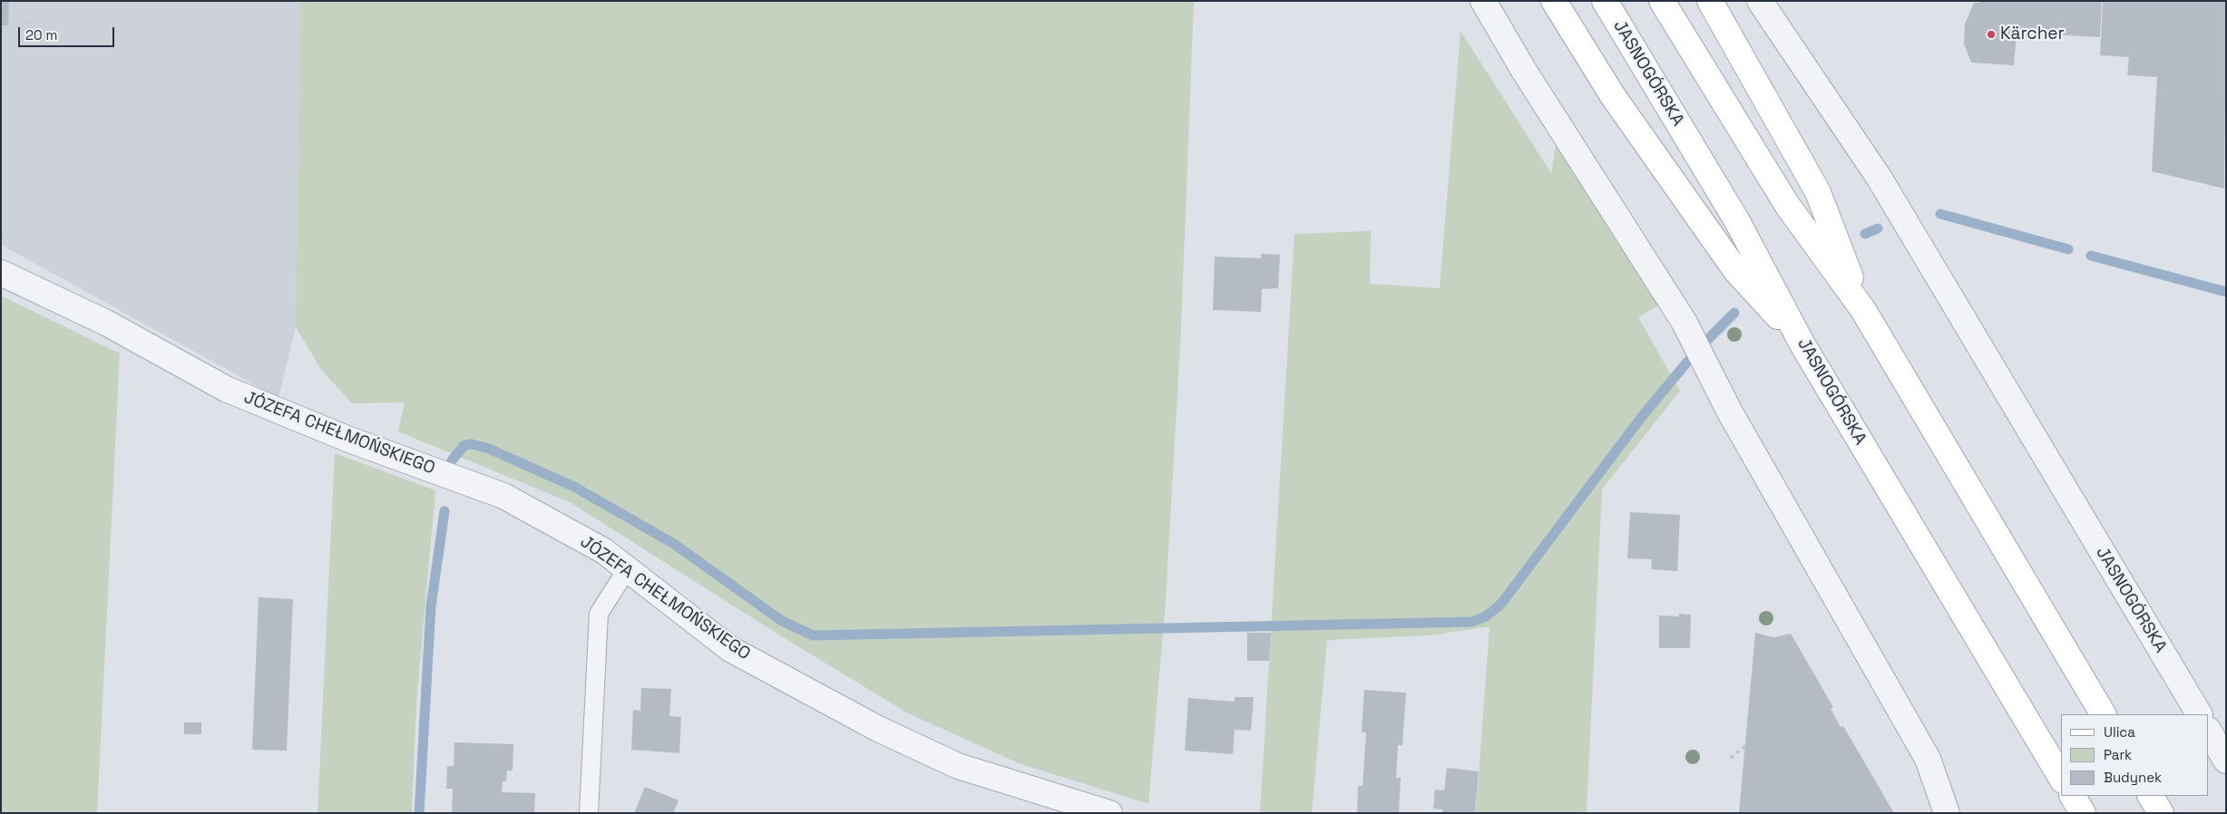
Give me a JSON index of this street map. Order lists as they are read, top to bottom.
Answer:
{
  "streets": {
    "main road": ["JASNOGÓRSKA"],
    "street": ["JÓZEFA CHEŁMOŃSKIEGO"]
  },
  "places": ["Kärcher"],
  "legend": ["Ulica", "Park", "Budynek"],
  "scale_bar": "20 m"
}
